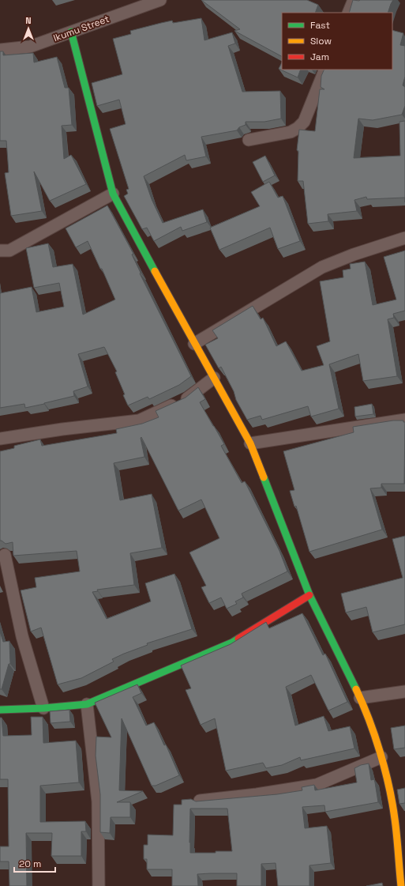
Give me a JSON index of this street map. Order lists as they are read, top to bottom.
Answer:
{
  "streets": {
    "street": ["Ikumu Street"]
  },
  "legend": ["Fast", "Slow", "Jam"],
  "scale_bar": "20 m",
  "north": "top"
}
